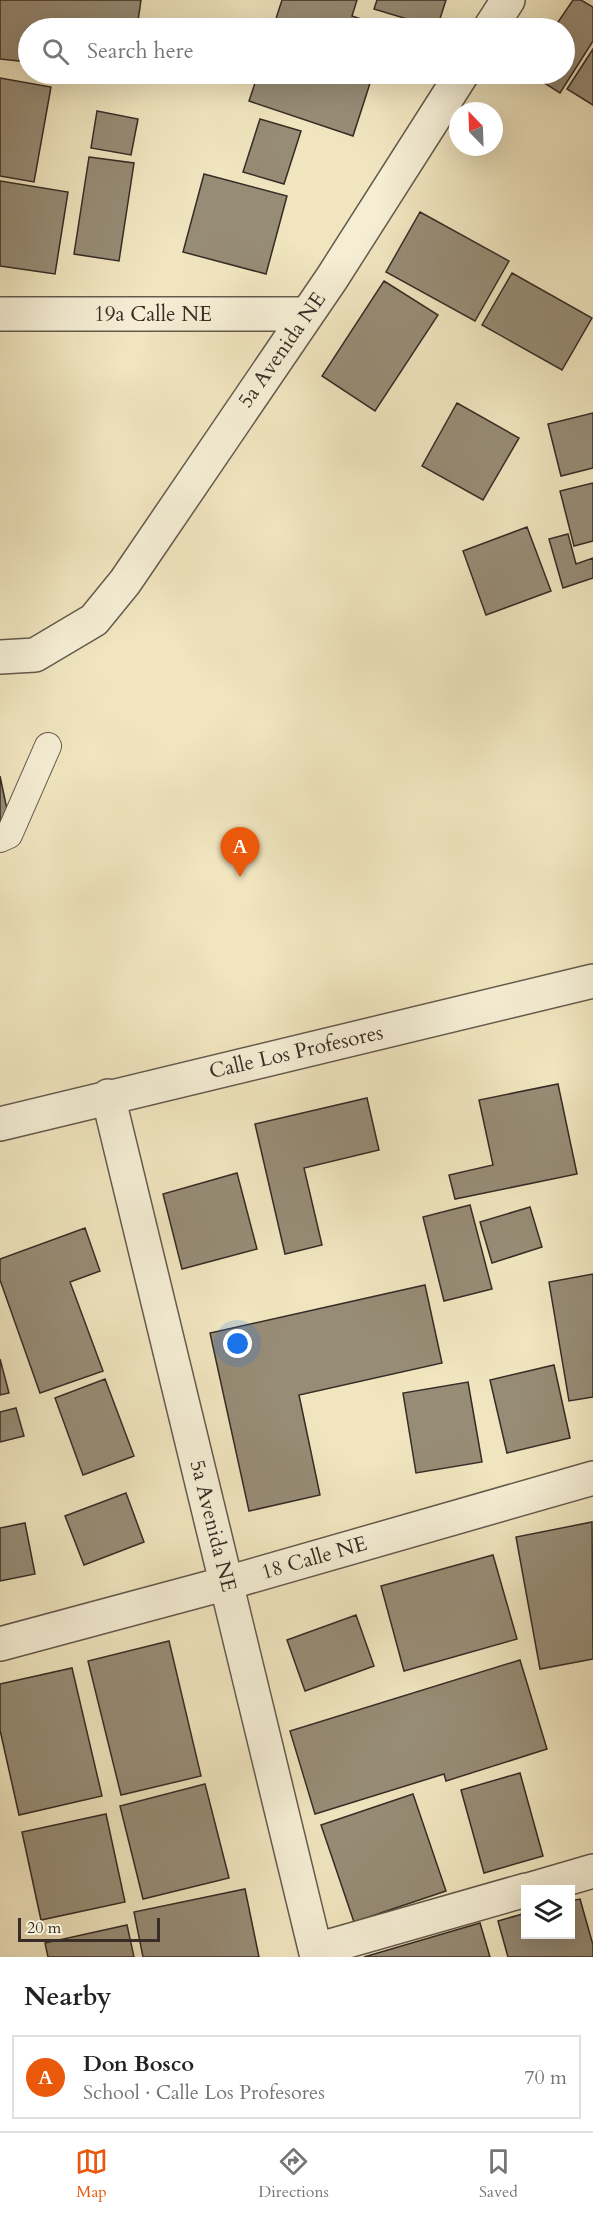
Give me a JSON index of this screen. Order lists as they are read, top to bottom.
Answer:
{
  "streets": {
    "street": [
      "19a Calle NE",
      "5a Avenida NE",
      "Calle Los Profesores",
      "18 Calle NE"
    ]
  },
  "crossings": [
    ["19a Calle NE", "5a Avenida NE"],
    ["5a Avenida NE", "Calle Los Profesores"],
    ["5a Avenida NE", "18 Calle NE"]
  ],
  "scale_bar": "20 m",
  "north": "top left",
  "page": {
    "search": "Search here",
    "pins": "A",
    "scale": "20 m",
    "heading": "Nearby",
    "list": [
      {
        "mark": "A",
        "name": "Don Bosco",
        "note": "School · Calle Los Profesores",
        "value": "70 m"
      }
    ],
    "nav": ["Map", "Directions", "Saved"]
  }
}
